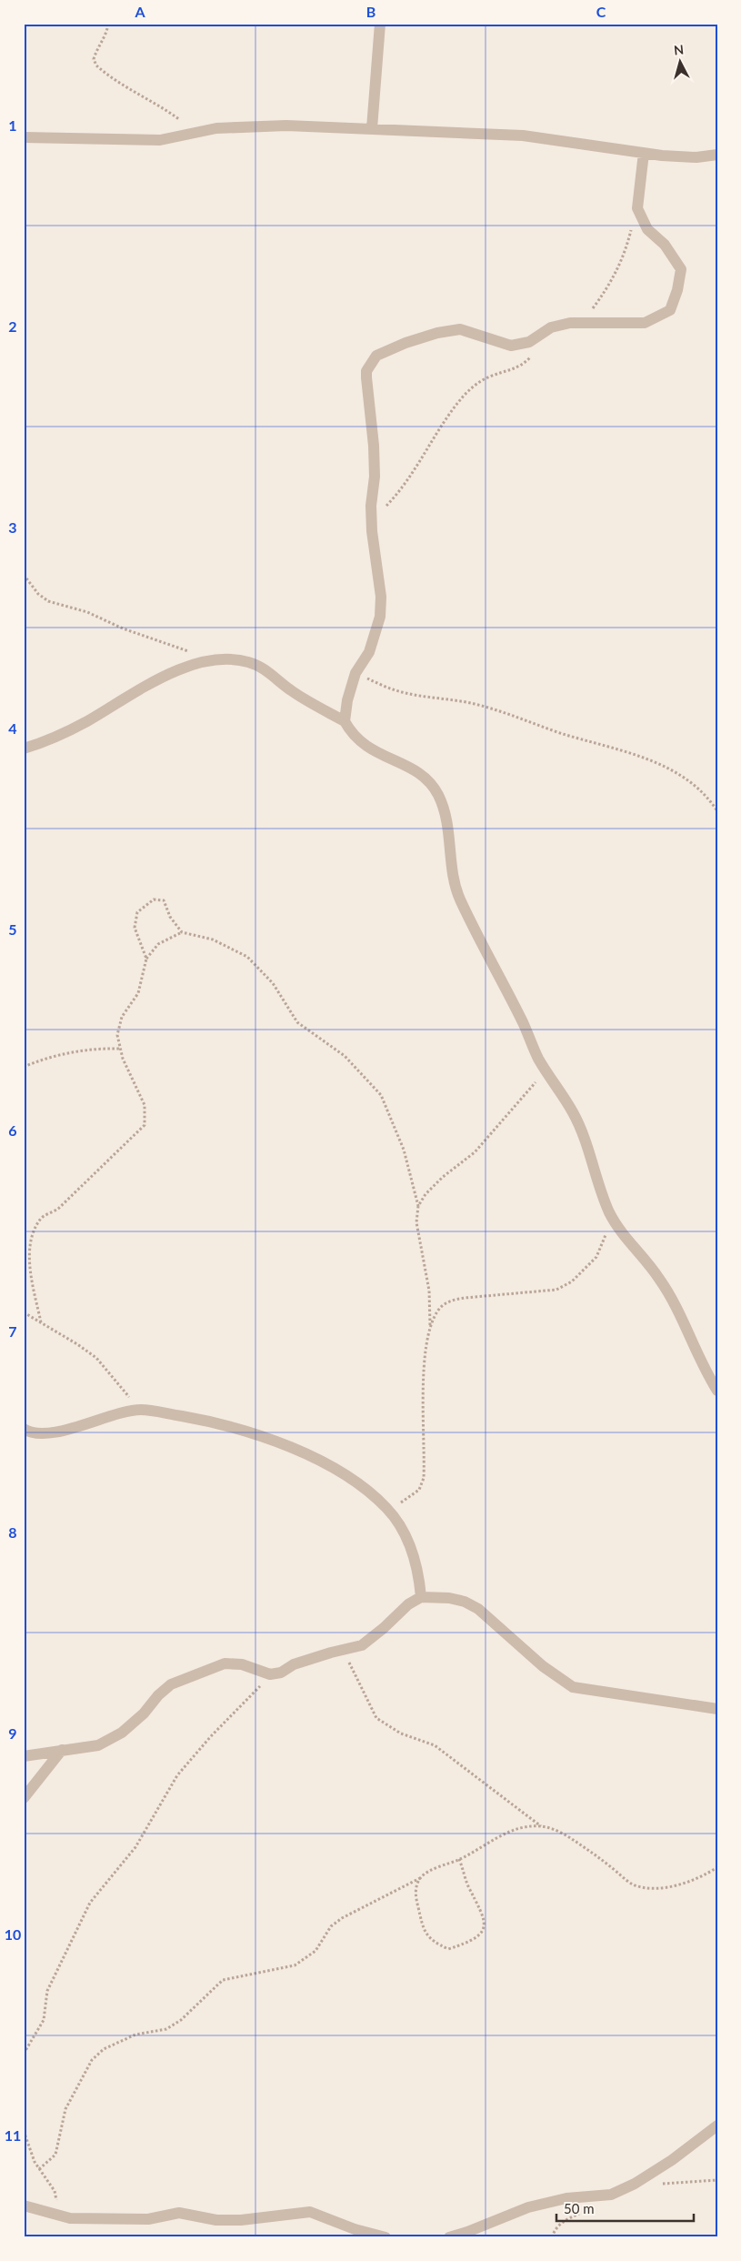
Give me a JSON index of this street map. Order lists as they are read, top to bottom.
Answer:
{
  "scale_bar": "50 m",
  "north": "top",
  "grid": {
    "columns": ["A", "B", "C"],
    "rows": [
      "1",
      "2",
      "3",
      "4",
      "5",
      "6",
      "7",
      "8",
      "9",
      "10",
      "11"
    ]
  }
}
